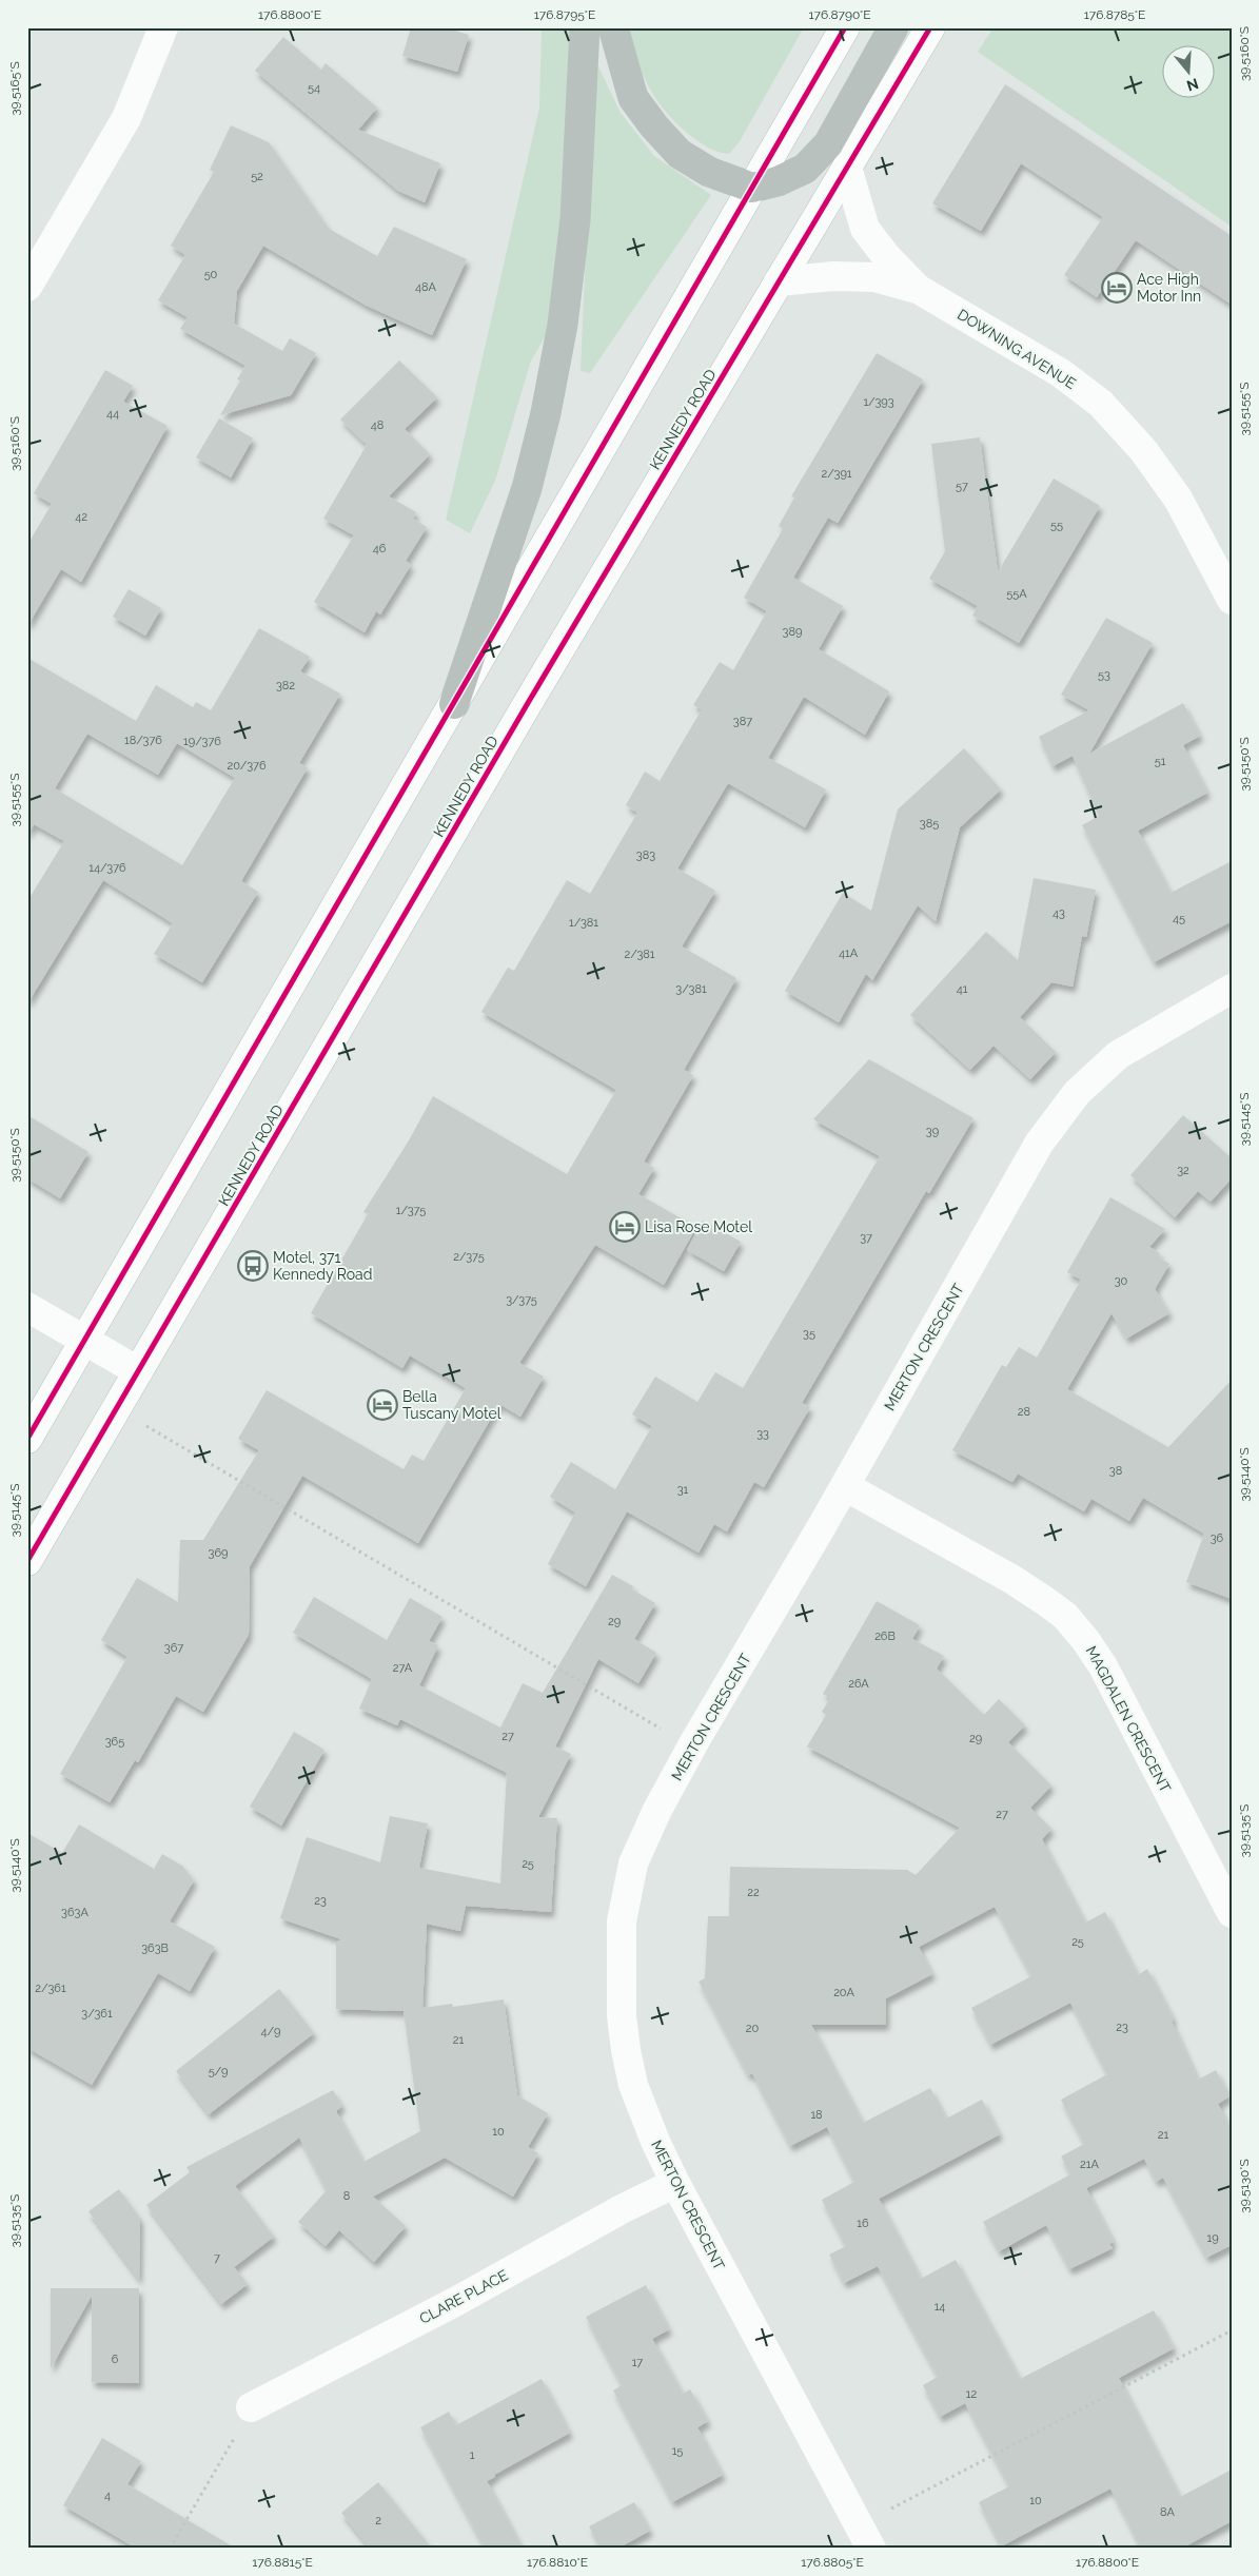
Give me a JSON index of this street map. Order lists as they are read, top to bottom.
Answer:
{
  "streets": {
    "street": [
      "DOWNING AVENUE",
      "KENNEDY ROAD",
      "MERTON CRESCENT",
      "MAGDALEN CRESCENT",
      "CLARE PLACE"
    ]
  },
  "crossings": [
    ["DOWNING AVENUE", "KENNEDY ROAD"],
    ["MERTON CRESCENT", "MAGDALEN CRESCENT"],
    ["MERTON CRESCENT", "CLARE PLACE"]
  ],
  "places": {
    "hotel": ["Ace High Motor Inn", "Lisa Rose Motel", "Bella Tuscany Motel"],
    "bus stop": ["Motel, 371 Kennedy Road"]
  },
  "house_numbers": [
    "54",
    "52",
    "50",
    "48A",
    "1/393",
    "44",
    "48",
    "2/391",
    "57",
    "42",
    "55",
    "46",
    "55A",
    "389",
    "53",
    "382",
    "387",
    "18/376",
    "19/376",
    "51",
    "20/376",
    "385",
    "383",
    "14/376",
    "43",
    "45",
    "1/381",
    "41A",
    "2/381",
    "3/381",
    "41",
    "39",
    "32",
    "1/375",
    "37",
    "2/375",
    "30",
    "3/375",
    "35",
    "28",
    "33",
    "38",
    "31",
    "36",
    "369",
    "29",
    "26B",
    "367",
    "27A",
    "26A",
    "27",
    "29",
    "365",
    "27",
    "25",
    "22",
    "23",
    "363A",
    "25",
    "363B",
    "2/361",
    "20A",
    "3/361",
    "23",
    "20",
    "4/9",
    "21",
    "5/9",
    "18",
    "10",
    "21",
    "21A",
    "8",
    "16",
    "19",
    "7",
    "14",
    "6",
    "17",
    "12",
    "15",
    "1",
    "4",
    "10",
    "8A",
    "2"
  ],
  "north": "bottom",
  "coordinates": [
    "176.8800°E",
    "176.8795°E",
    "176.8790°E",
    "176.8785°E",
    "39.5160°S",
    "39.5165°S",
    "39.5155°S",
    "39.5150°S",
    "39.5145°S",
    "39.5140°S",
    "39.5135°S",
    "39.5130°S",
    "176.8815°E",
    "176.8810°E",
    "176.8805°E"
  ]
}
